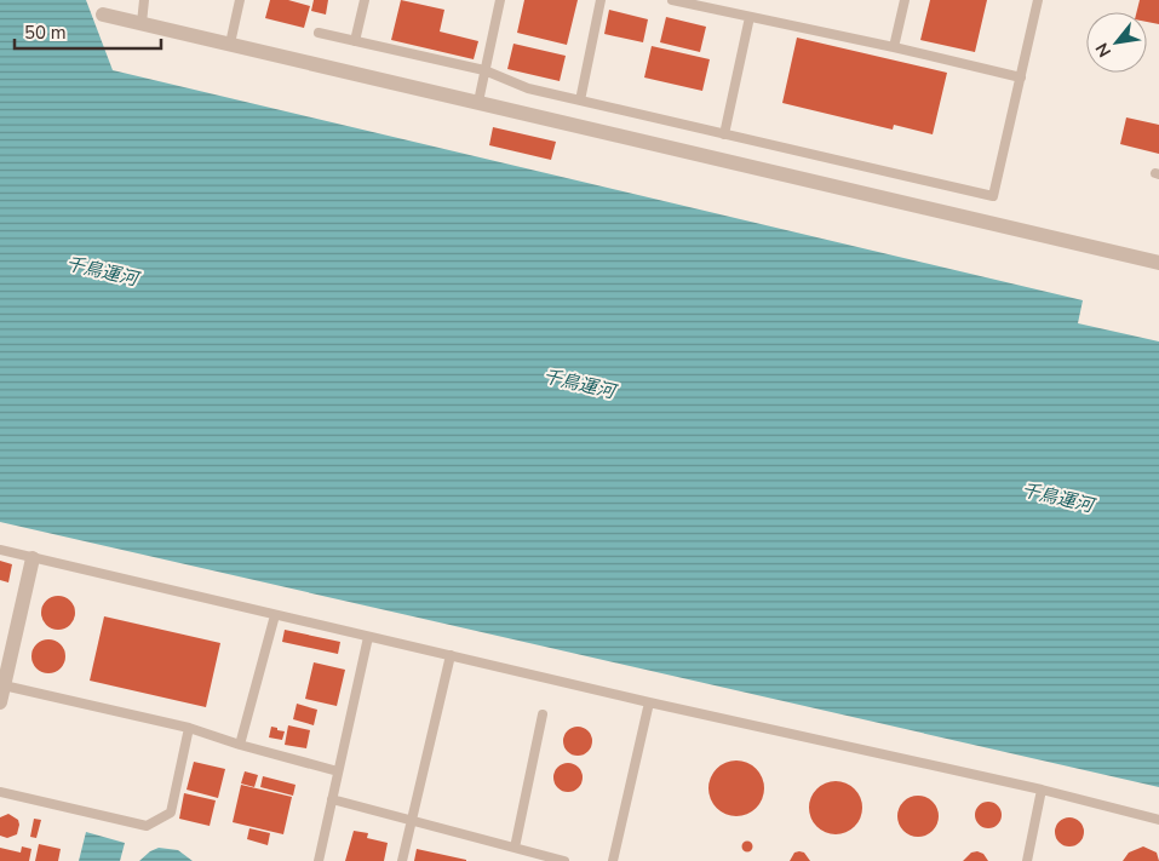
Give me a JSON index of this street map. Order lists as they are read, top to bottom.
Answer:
{
  "water": ["千鳥運河"],
  "scale_bar": "50 m",
  "north": "bottom left"
}
